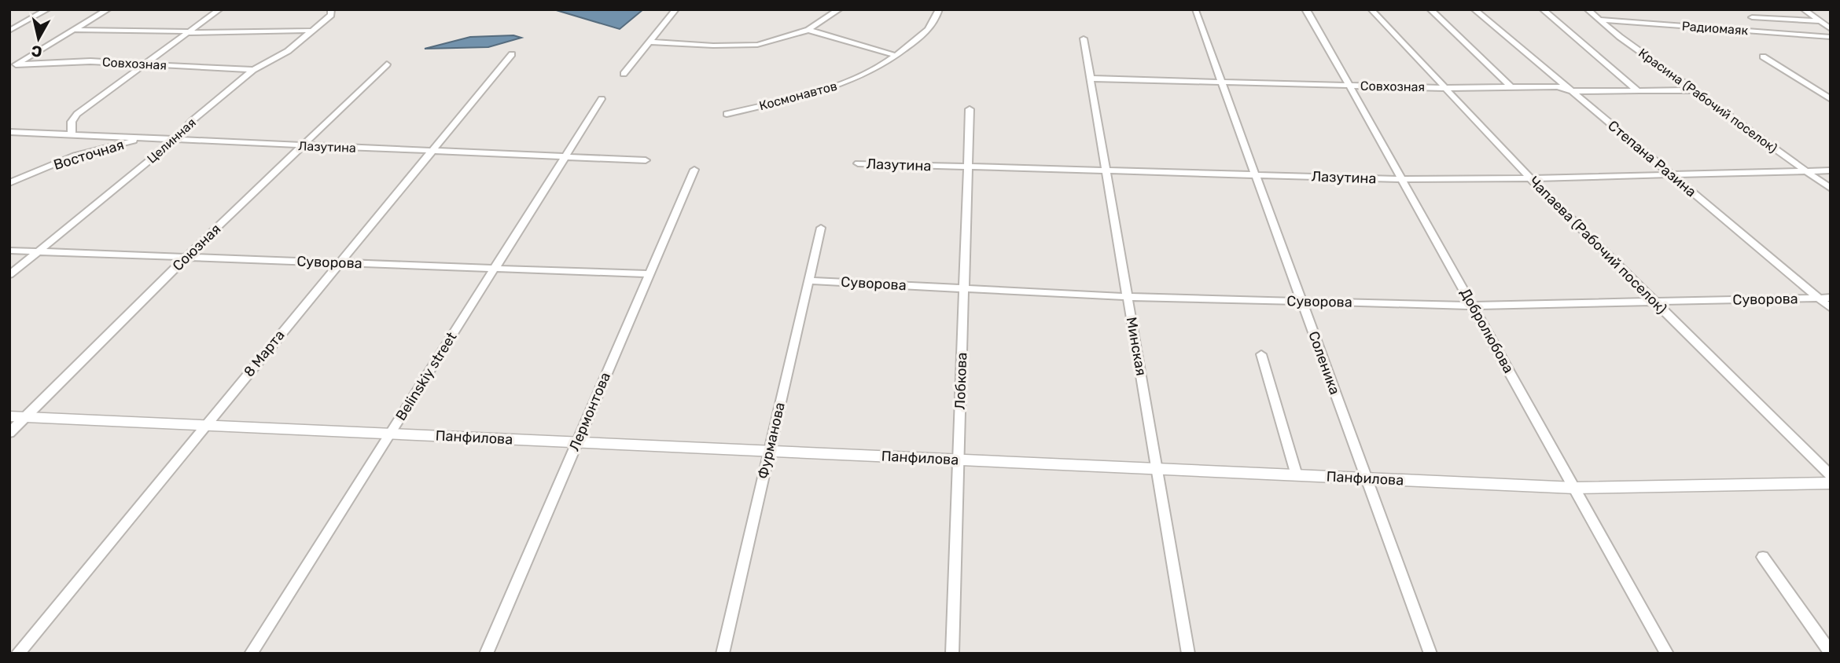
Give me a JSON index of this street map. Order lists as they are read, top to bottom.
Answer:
{
  "streets": {
    "street": [
      "Радиомаяк",
      "Совхозная",
      "Космонавтов",
      "Красина (Рабочий поселок)",
      "Целинная",
      "Лазутина",
      "Восточная",
      "Степана Разина",
      "Чапаева (Рабочий поселок)",
      "Союзная",
      "Суворова",
      "Добролюбова",
      "Минская",
      "8 Марта",
      "Соленика",
      "Belinskiy street",
      "Лобкова",
      "Лермонтова",
      "Панфилова",
      "Фурманова"
    ]
  },
  "crossings": [
    ["Радиомаяк", "Красина (Рабочий поселок)"],
    ["Совхозная", "Красина (Рабочий поселок)"],
    ["Совхозная", "Целинная"],
    ["Совхозная", "Восточная"],
    ["Совхозная", "Степана Разина"],
    ["Совхозная", "Чапаева (Рабочий поселок)"],
    ["Совхозная", "Добролюбова"],
    ["Совхозная", "Минская"],
    ["Совхозная", "Соленика"],
    ["Красина (Рабочий поселок)", "Лазутина"],
    ["Целинная", "Лазутина"],
    ["Целинная", "Суворова"],
    ["Лазутина", "Восточная"],
    ["Лазутина", "Степана Разина"],
    ["Лазутина", "Чапаева (Рабочий поселок)"],
    ["Лазутина", "Союзная"],
    ["Лазутина", "Добролюбова"],
    ["Лазутина", "Минская"],
    ["Лазутина", "8 Марта"],
    ["Лазутина", "Соленика"],
    ["Лазутина", "Belinskiy street"],
    ["Лазутина", "Лобкова"],
    ["Степана Разина", "Суворова"],
    ["Чапаева (Рабочий поселок)", "Суворова"],
    ["Союзная", "Суворова"],
    ["Союзная", "Панфилова"],
    ["Суворова", "Добролюбова"],
    ["Суворова", "Минская"],
    ["Суворова", "8 Марта"],
    ["Суворова", "Соленика"],
    ["Суворова", "Belinskiy street"],
    ["Суворова", "Лобкова"],
    ["Суворова", "Лермонтова"],
    ["Суворова", "Фурманова"],
    ["Добролюбова", "Панфилова"],
    ["Минская", "Панфилова"],
    ["8 Марта", "Панфилова"],
    ["Соленика", "Панфилова"],
    ["Belinskiy street", "Панфилова"],
    ["Лобкова", "Панфилова"],
    ["Лермонтова", "Панфилова"],
    ["Панфилова", "Фурманова"]
  ],
  "north": "bottom"
}
